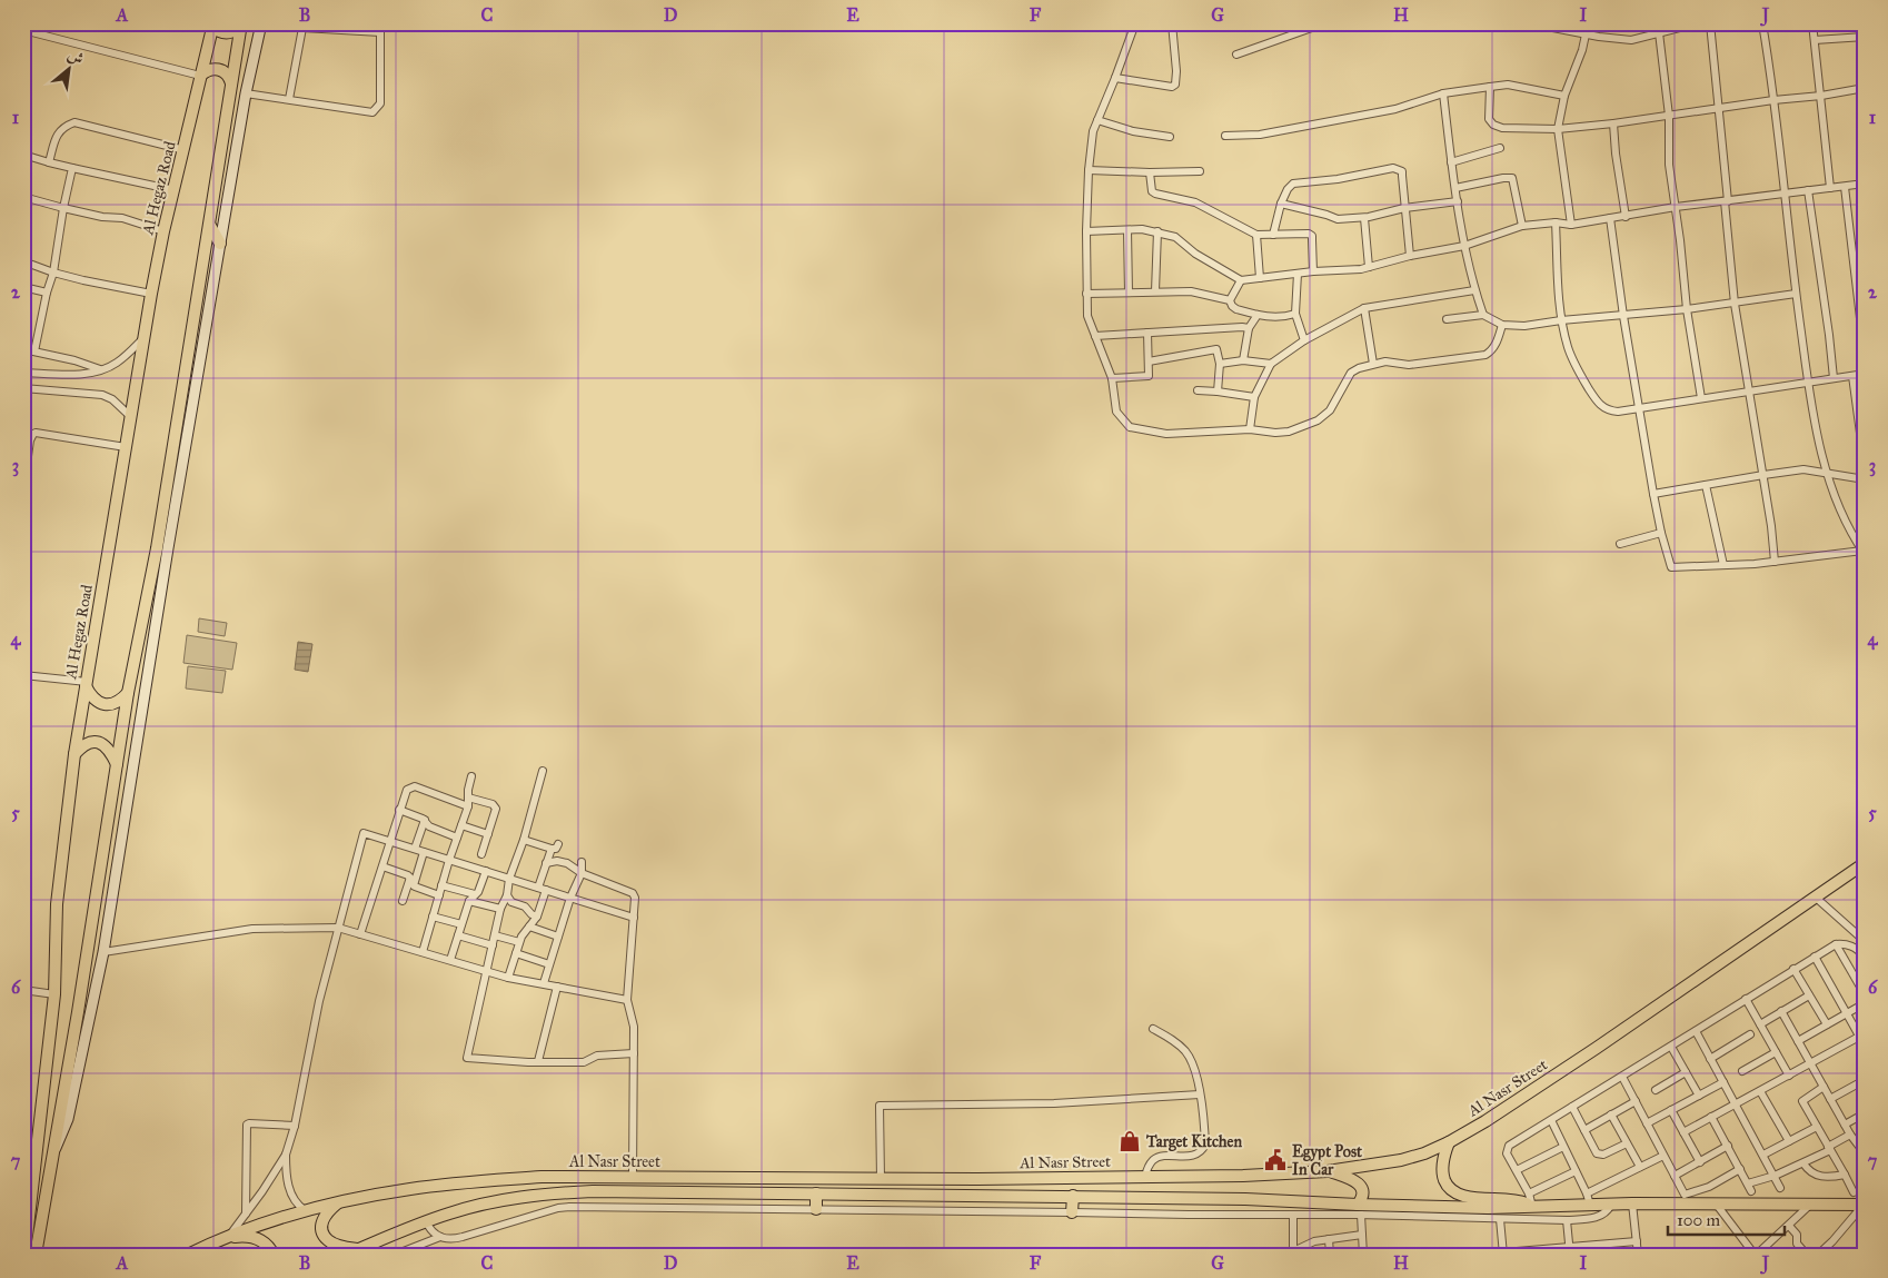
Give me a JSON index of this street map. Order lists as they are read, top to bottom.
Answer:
{
  "streets": {
    "main road": ["Al Hegaz Road", "Al Nasr Street"]
  },
  "places": {
    "shop": ["Target Kitchen"],
    "public building": ["Egypt Post In Car"]
  },
  "scale_bar": "100 m",
  "north": "top right",
  "grid": {
    "columns": [
      "A",
      "B",
      "C",
      "D",
      "E",
      "F",
      "G",
      "H",
      "I",
      "J"
    ],
    "rows": [
      "1",
      "2",
      "3",
      "4",
      "5",
      "6",
      "7"
    ]
  }
}
